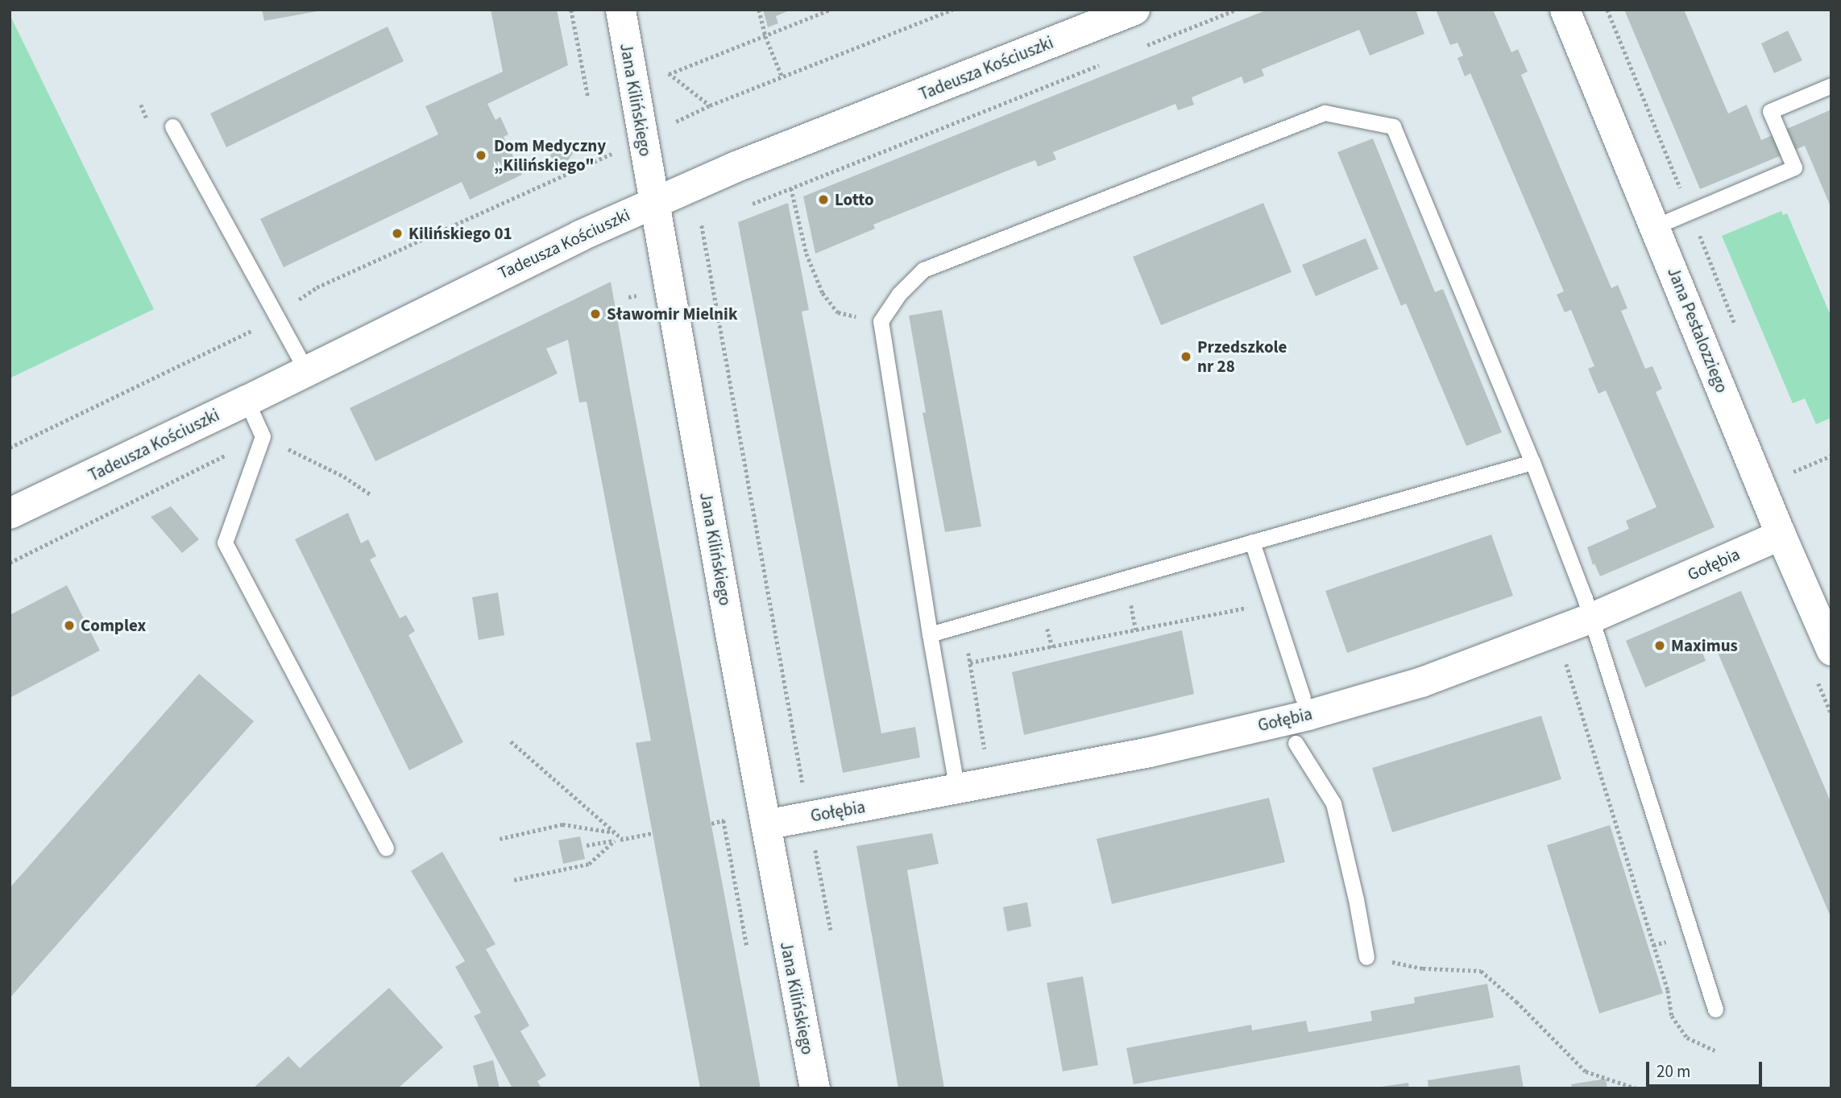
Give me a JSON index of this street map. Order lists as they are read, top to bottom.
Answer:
{
  "streets": {
    "street": [
      "Tadeusza Kościuszki",
      "Jana Kilińskiego",
      "Jana Pestalozziego",
      "Gołębia"
    ]
  },
  "crossings": [
    ["Tadeusza Kościuszki", "Jana Kilińskiego"],
    ["Jana Kilińskiego", "Gołębia"],
    ["Jana Pestalozziego", "Gołębia"]
  ],
  "places": [
    "Dom Medyczny „Kilińskiego\"",
    "Lotto",
    "Kilińskiego 01",
    "Sławomir Mielnik",
    "Przedszkole nr 28",
    "Complex",
    "Maximus"
  ],
  "scale_bar": "20 m"
}
